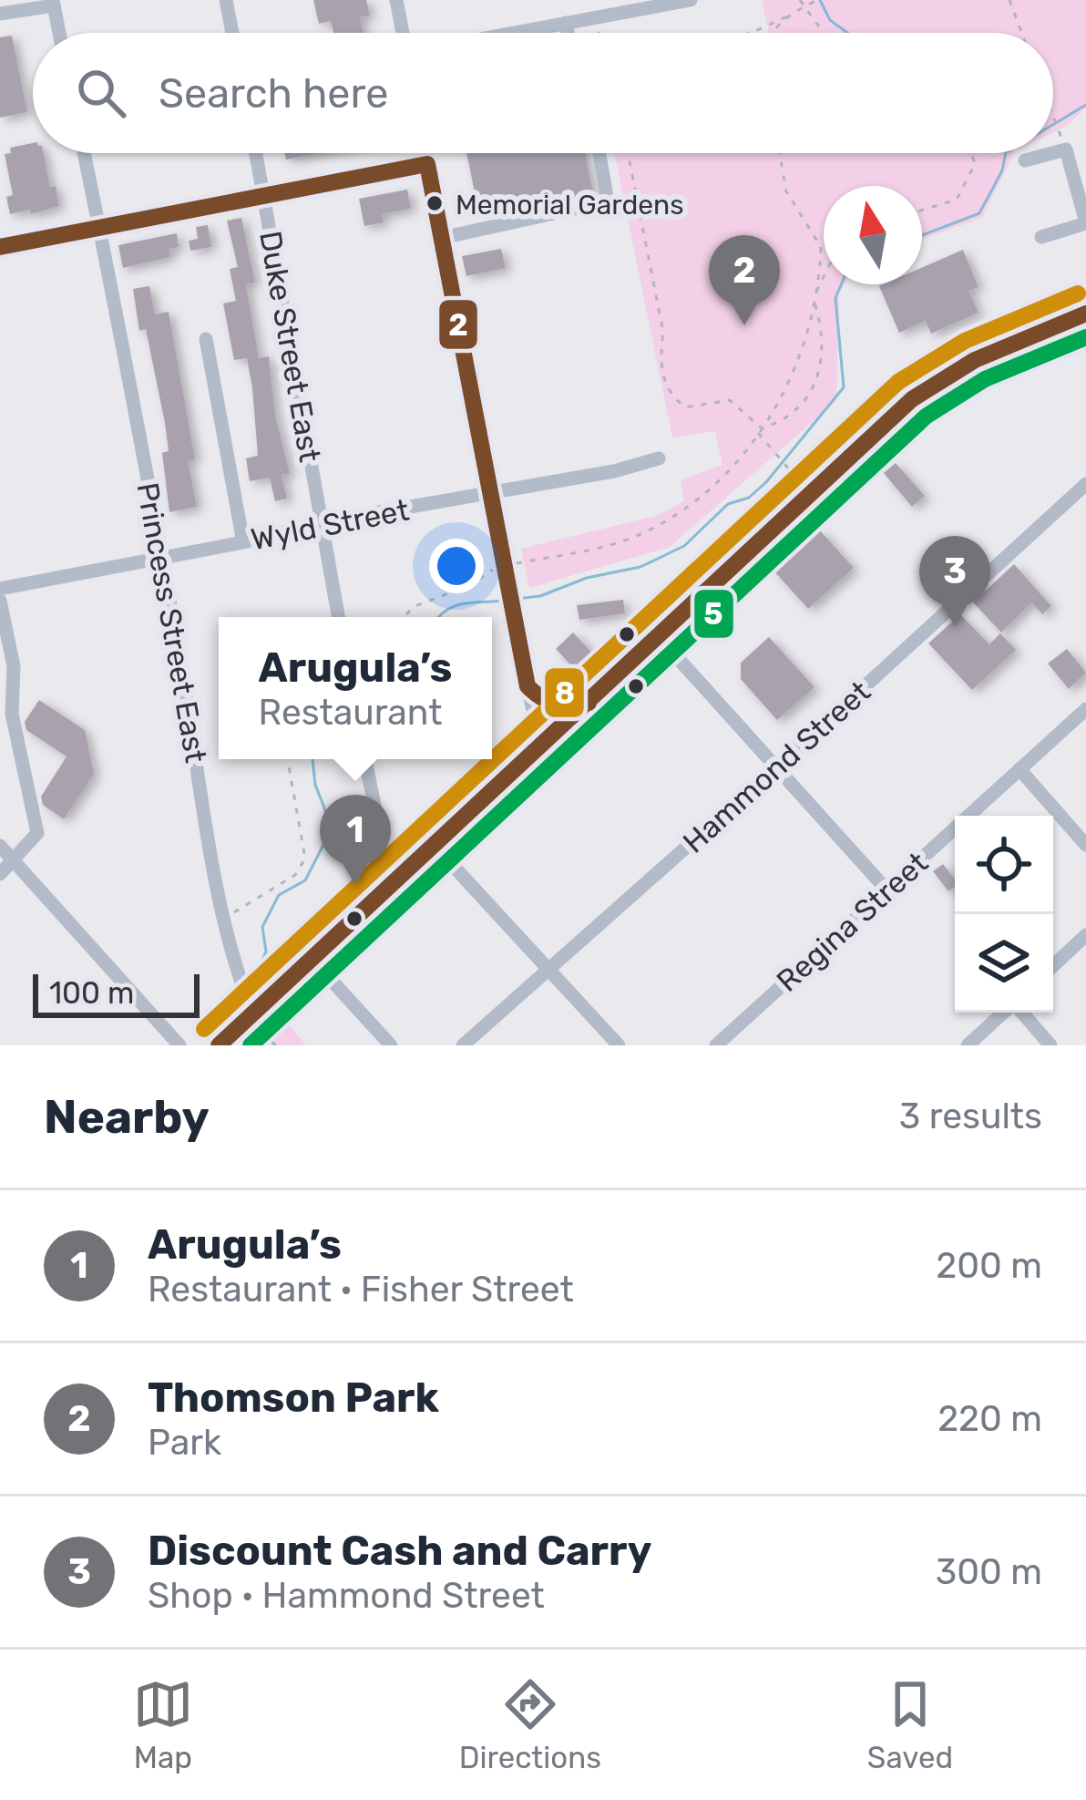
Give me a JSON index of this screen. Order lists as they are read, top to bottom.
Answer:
{
  "streets": {
    "street": [
      "Duke Street East",
      "Wyld Street",
      "Princess Street East",
      "Hammond Street",
      "Regina Street"
    ]
  },
  "crossings": [
    ["Duke Street East", "Wyld Street"],
    ["Wyld Street", "Princess Street East"]
  ],
  "places": ["Memorial Gardens"],
  "lines": ["transit line 2", "transit line 8", "transit line 5"],
  "scale_bar": "100 m",
  "north": "top",
  "page": {
    "search": "Search here",
    "pins": ["2", "3", "1"],
    "popup": ["Arugula’s", "Restaurant"],
    "scale": "100 m",
    "heading": ["Nearby", "3 results"],
    "list": [
      {
        "mark": "1",
        "name": "Arugula’s",
        "note": "Restaurant · Fisher Street",
        "value": "200 m"
      },
      {
        "mark": "2",
        "name": "Thomson Park",
        "note": "Park",
        "value": "220 m"
      },
      {
        "mark": "3",
        "name": "Discount Cash and Carry",
        "note": "Shop · Hammond Street",
        "value": "300 m"
      }
    ],
    "nav": ["Map", "Directions", "Saved"]
  }
}
